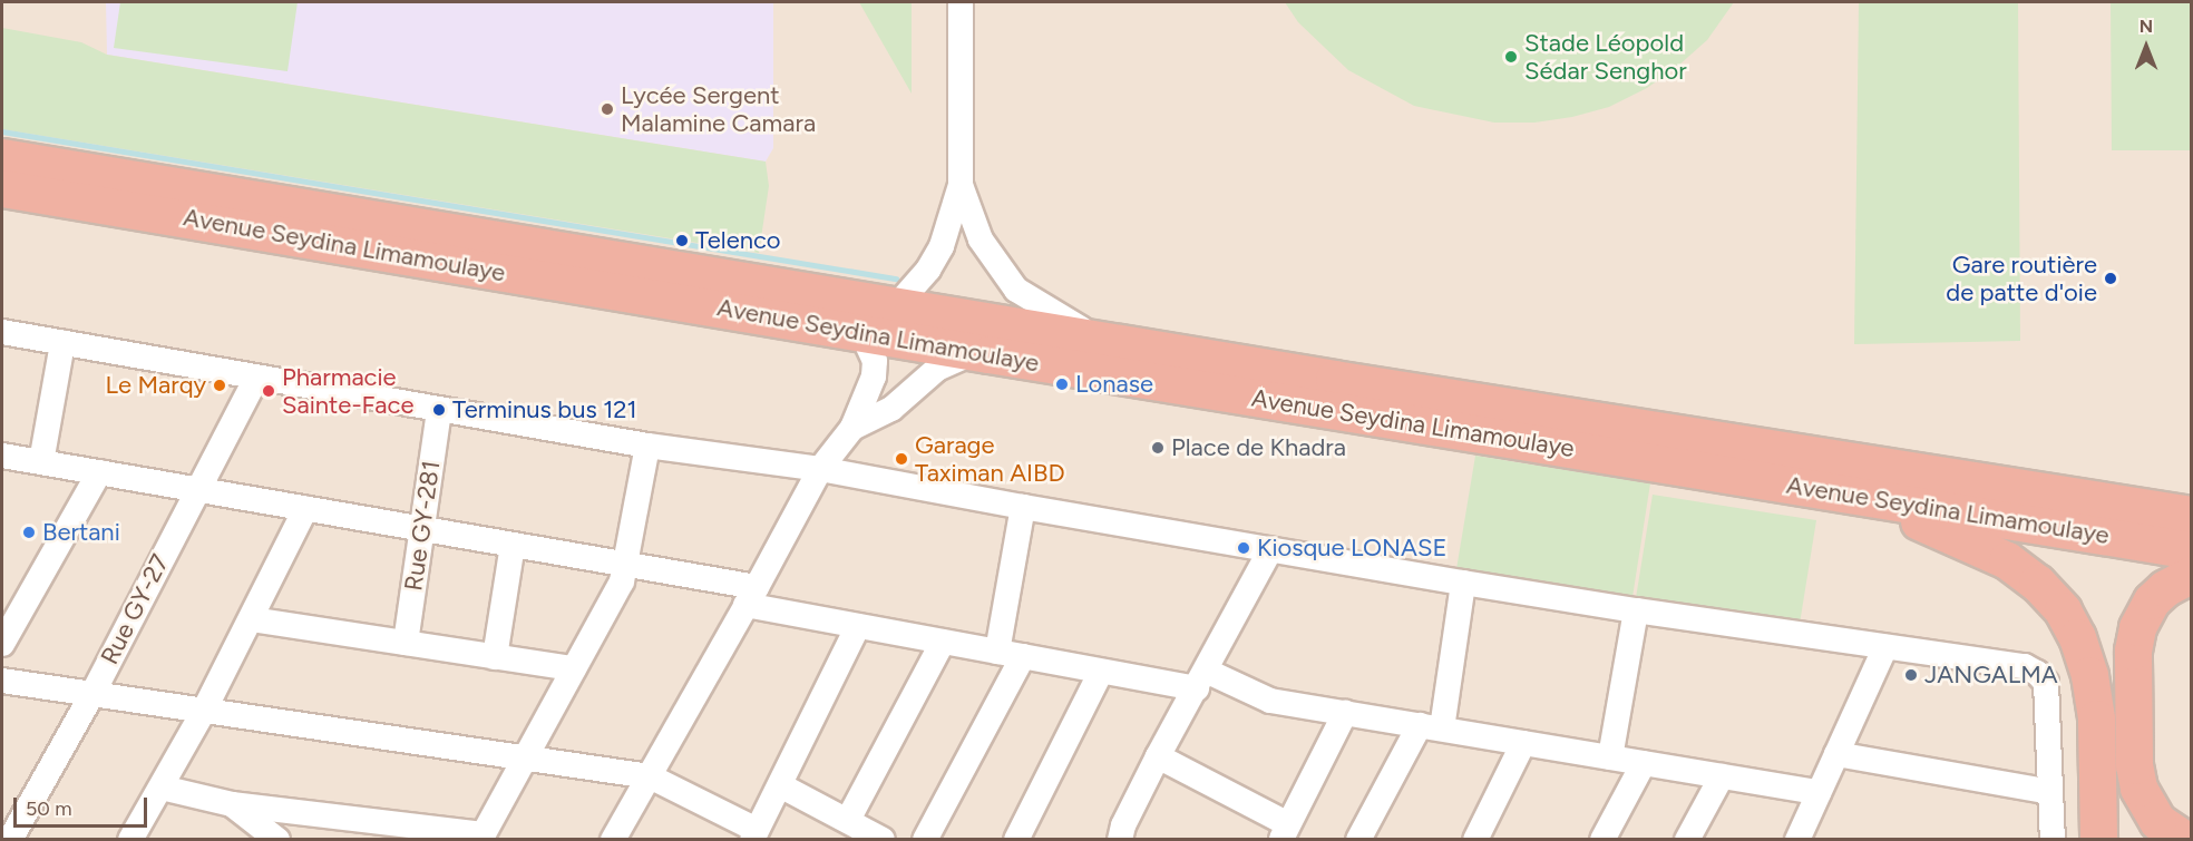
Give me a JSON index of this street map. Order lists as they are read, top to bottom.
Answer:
{
  "streets": {
    "highway": ["Avenue Seydina Limamoulaye"],
    "street": ["Rue GY-281", "Rue GY-27"]
  },
  "places": [
    "Stade Léopold Sédar Senghor",
    "Lycée Sergent Malamine Camara",
    "Telenco",
    "Gare routière de patte d'oie",
    "Lonase",
    "Le Marqy",
    "Pharmacie Sainte-Face",
    "Terminus bus 121",
    "Place de Khadra",
    "Garage Taximan AIBD",
    "Bertani",
    "Kiosque LONASE",
    "JANGALMA"
  ],
  "scale_bar": "50 m",
  "north": "top"
}
